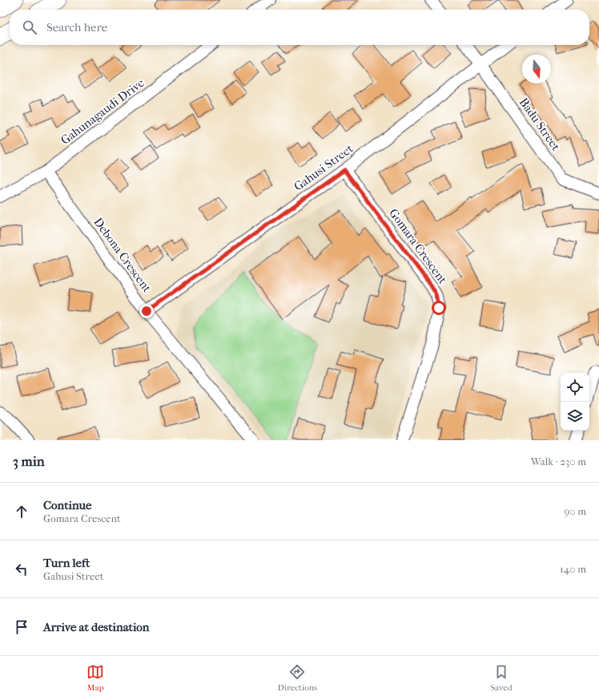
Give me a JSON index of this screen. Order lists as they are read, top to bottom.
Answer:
{
  "streets": {
    "street": [
      "Gahunagaudi Drive",
      "Badu Street",
      "Gahusi Street",
      "Gomara Crescent",
      "Debona Crescent"
    ]
  },
  "crossings": [
    ["Gahunagaudi Drive", "Debona Crescent"],
    ["Badu Street", "Gahusi Street"],
    ["Gahusi Street", "Gomara Crescent"],
    ["Gahusi Street", "Debona Crescent"]
  ],
  "north": "bottom",
  "page": {
    "search": "Search here",
    "heading": ["3 min", "Walk · 230 m"],
    "list": [
      ["Continue", "Gomara Crescent", "90 m"],
      ["Turn left", "Gahusi Street", "140 m"],
      "Arrive at destination"
    ],
    "nav": ["Map", "Directions", "Saved"]
  }
}
